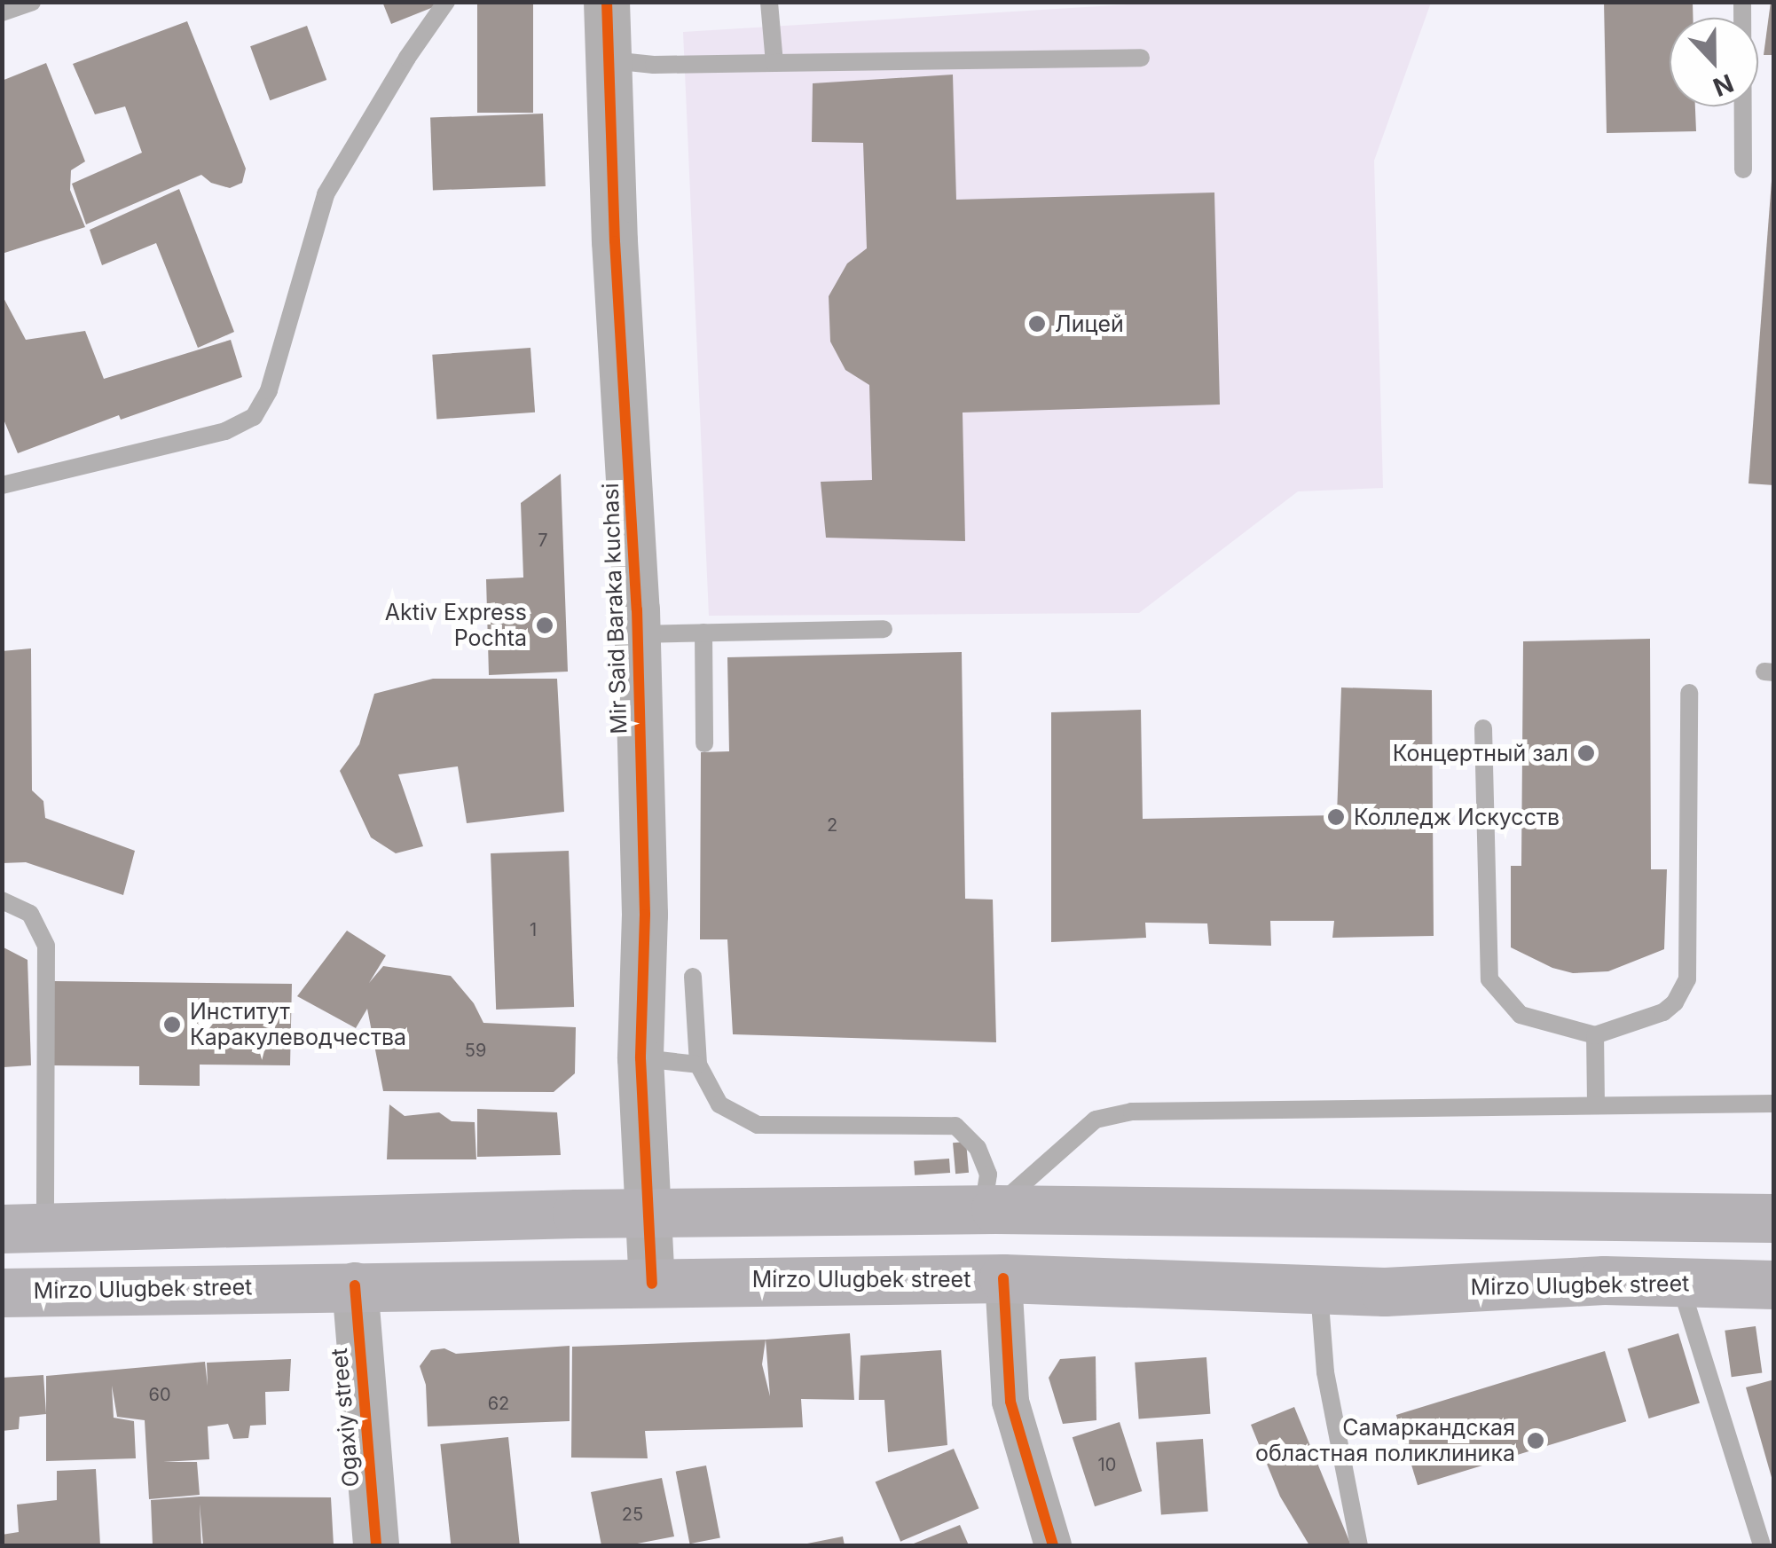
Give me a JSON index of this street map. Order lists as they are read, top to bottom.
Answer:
{
  "streets": {
    "main road": ["Mirzo Ulugbek street"],
    "street": ["Mir Said Baraka kuchasi", "Ogaxiy street"]
  },
  "crossings": [
    ["Mir Said Baraka kuchasi", "Mirzo Ulugbek street"],
    ["Mirzo Ulugbek street", "Ogaxiy street"]
  ],
  "places": [
    "Лицей",
    "Aktiv Express Pochta",
    "Концертный зал",
    "Колледж Искусств",
    "Институт Каракулеводчества",
    "Самаркандская областная поликлиника"
  ],
  "house_numbers": [
    "7",
    "2",
    "1",
    "59",
    "60",
    "62",
    "10",
    "25"
  ],
  "north": "bottom"
}
